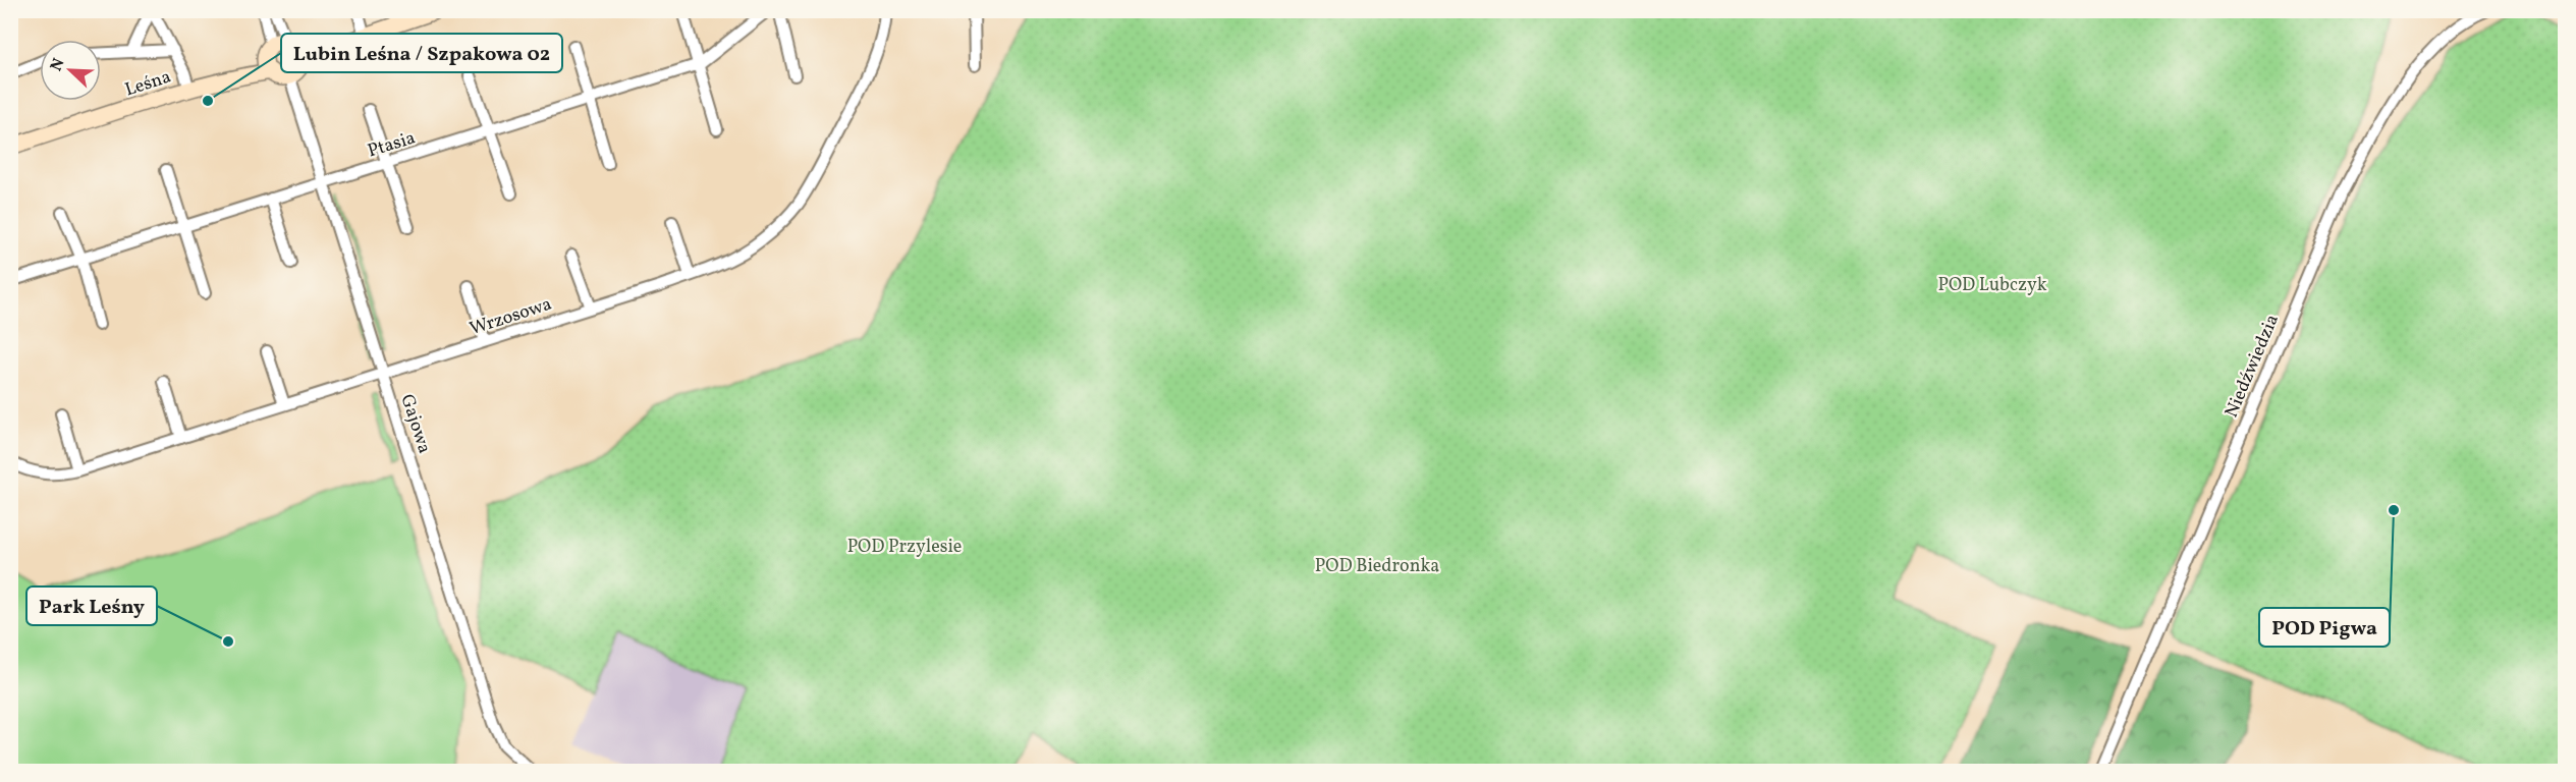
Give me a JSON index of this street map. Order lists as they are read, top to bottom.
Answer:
{
  "streets": {
    "street": [
      "Leśna",
      "Ptasia",
      "Wrzosowa",
      "Niedźwiedzia",
      "Gajowa"
    ]
  },
  "crossings": [
    ["Leśna", "Gajowa"],
    ["Ptasia", "Gajowa"],
    ["Wrzosowa", "Gajowa"]
  ],
  "parks": ["POD Lubczyk", "POD Przylesie", "POD Biedronka"],
  "places": ["Lubin Leśna / Szpakowa 02", "POD Pigwa", "Park Leśny"],
  "north": "top left"
}
